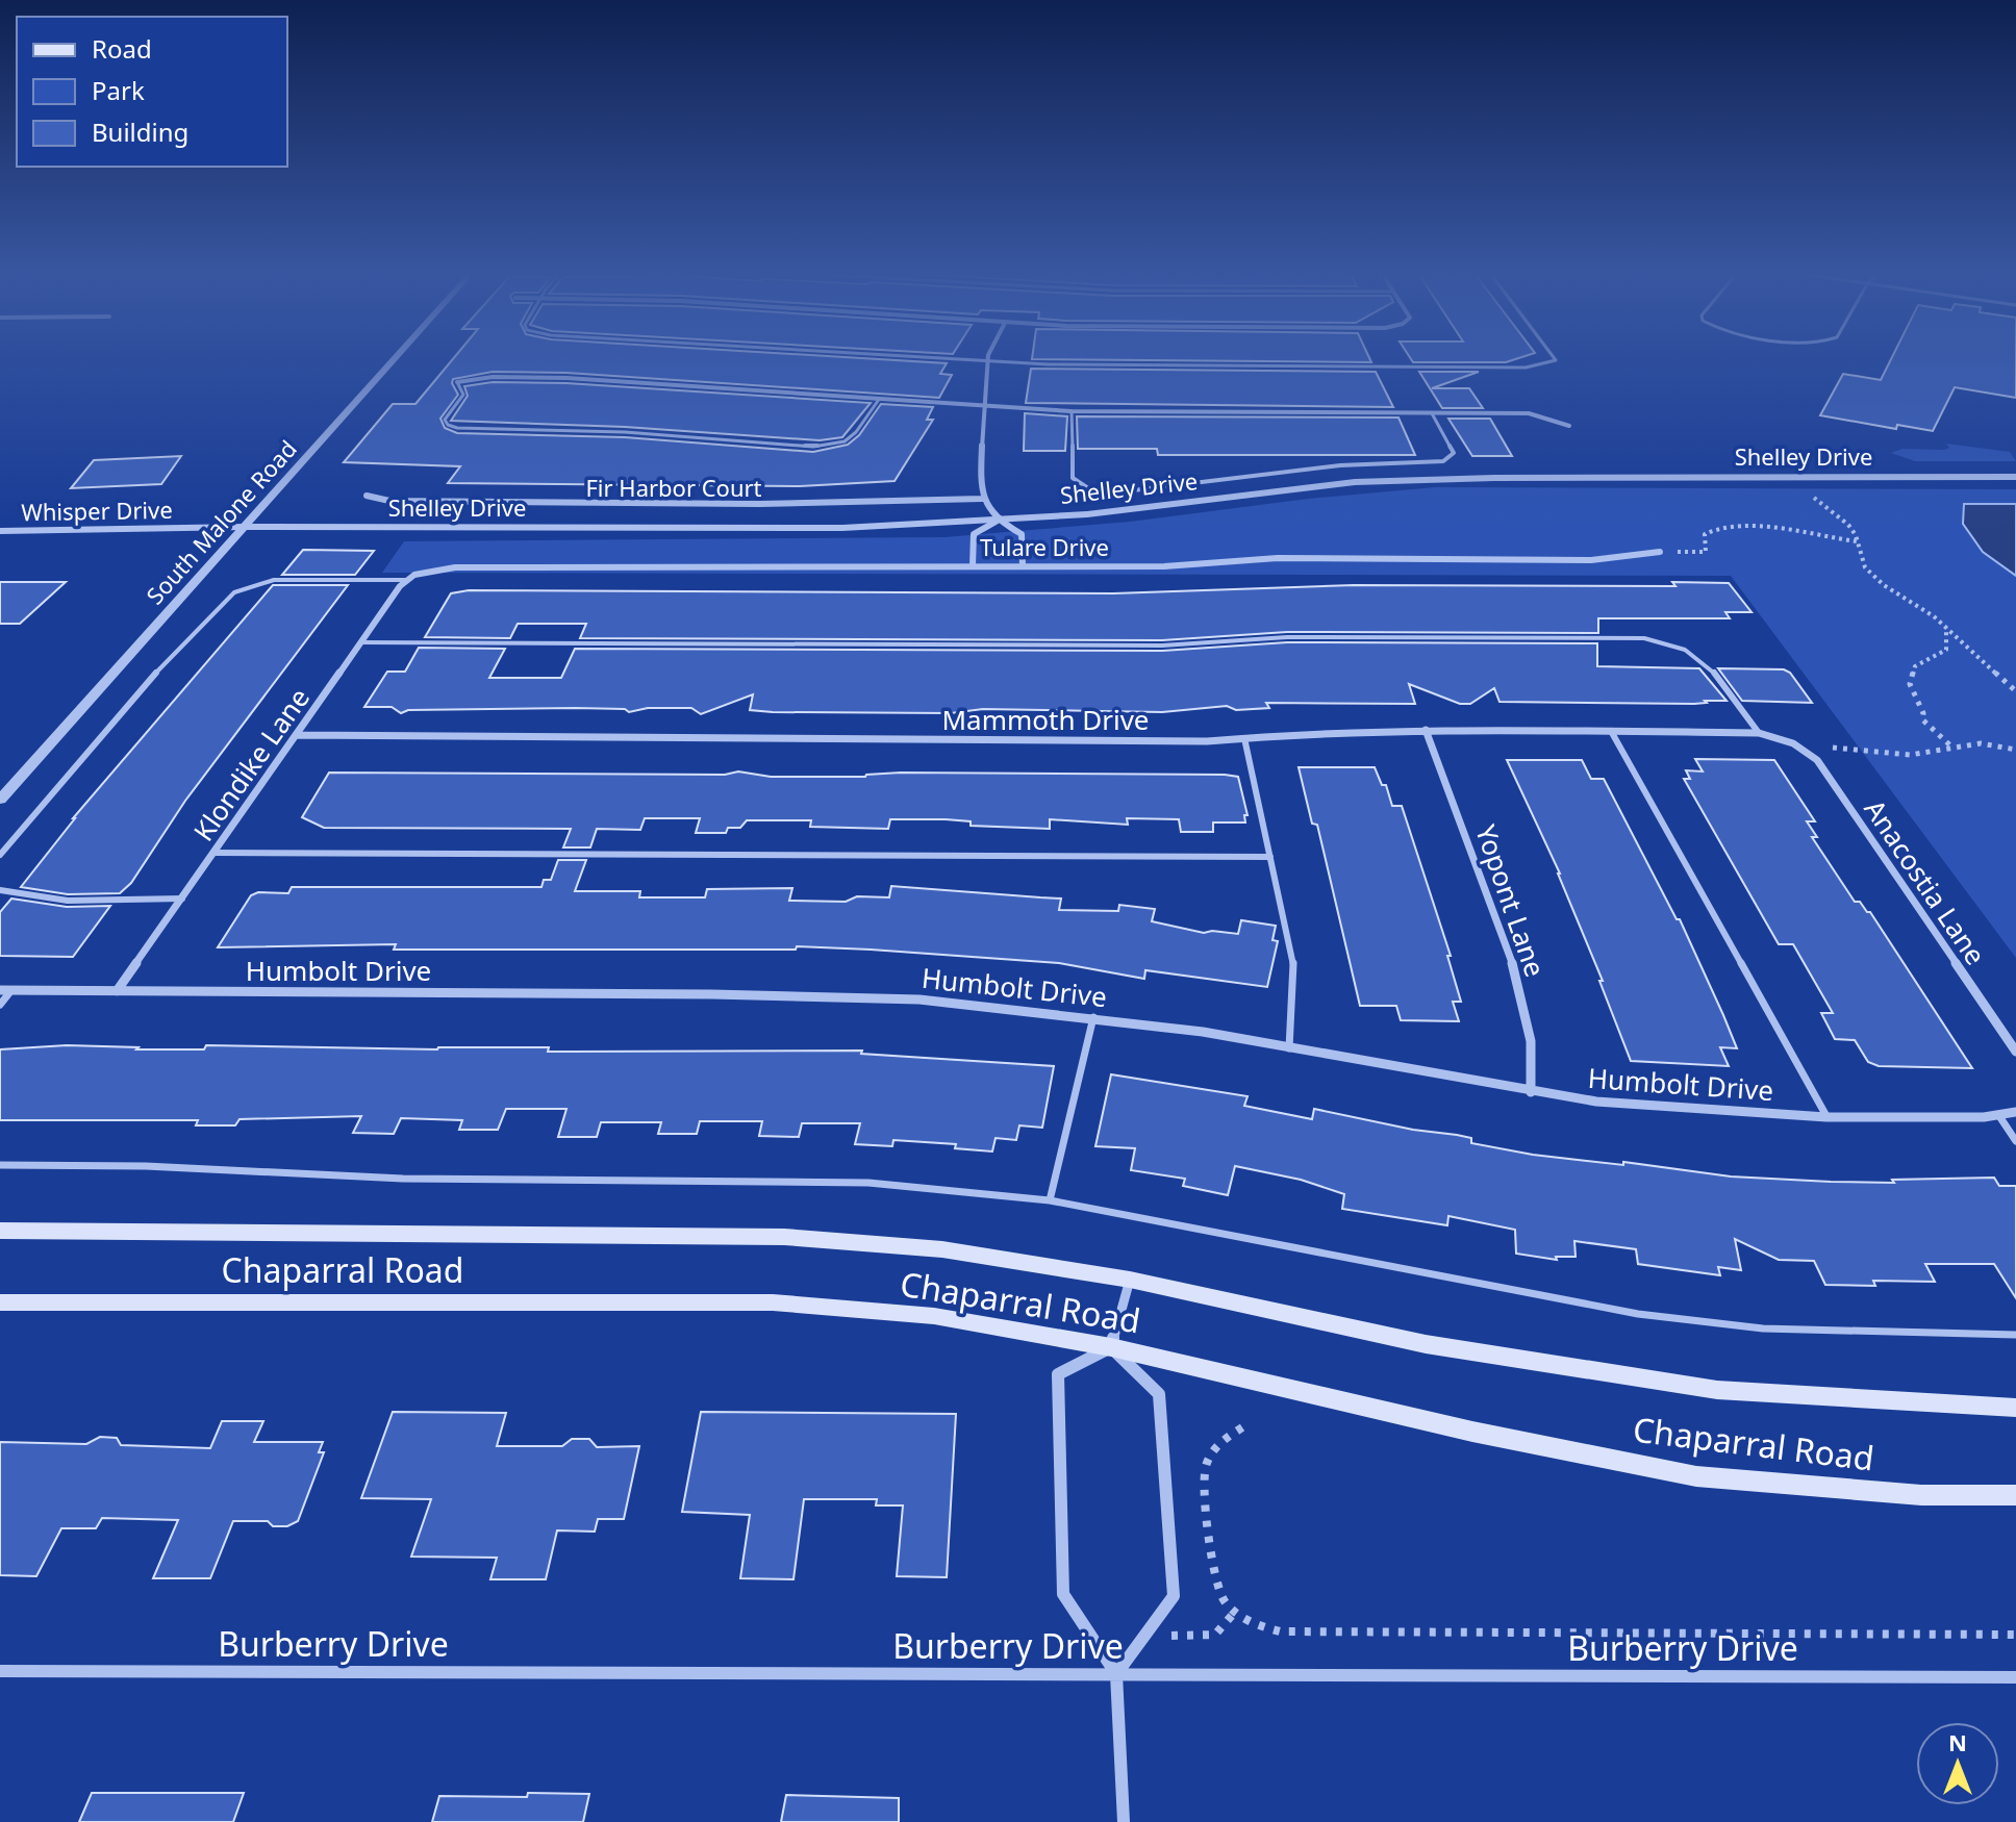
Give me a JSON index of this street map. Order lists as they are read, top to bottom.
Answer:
{
  "streets": {
    "main road": ["Chaparral Road"],
    "street": [
      "Shelley Drive",
      "Fir Harbor Court",
      "Whisper Drive",
      "South Malone Road",
      "Tulare Drive",
      "Mammoth Drive",
      "Klondike Lane",
      "Anacostia Lane",
      "Yopont Lane",
      "Humbolt Drive",
      "Burberry Drive"
    ]
  },
  "crossings": [
    ["Shelley Drive", "Whisper Drive"],
    ["Shelley Drive", "South Malone Road"],
    ["Whisper Drive", "South Malone Road"],
    ["Tulare Drive", "Klondike Lane"],
    ["Mammoth Drive", "Klondike Lane"],
    ["Mammoth Drive", "Anacostia Lane"],
    ["Mammoth Drive", "Yopont Lane"],
    ["Klondike Lane", "Humbolt Drive"],
    ["Yopont Lane", "Humbolt Drive"]
  ],
  "legend": ["Road", "Park", "Building"],
  "north": "top"
}
